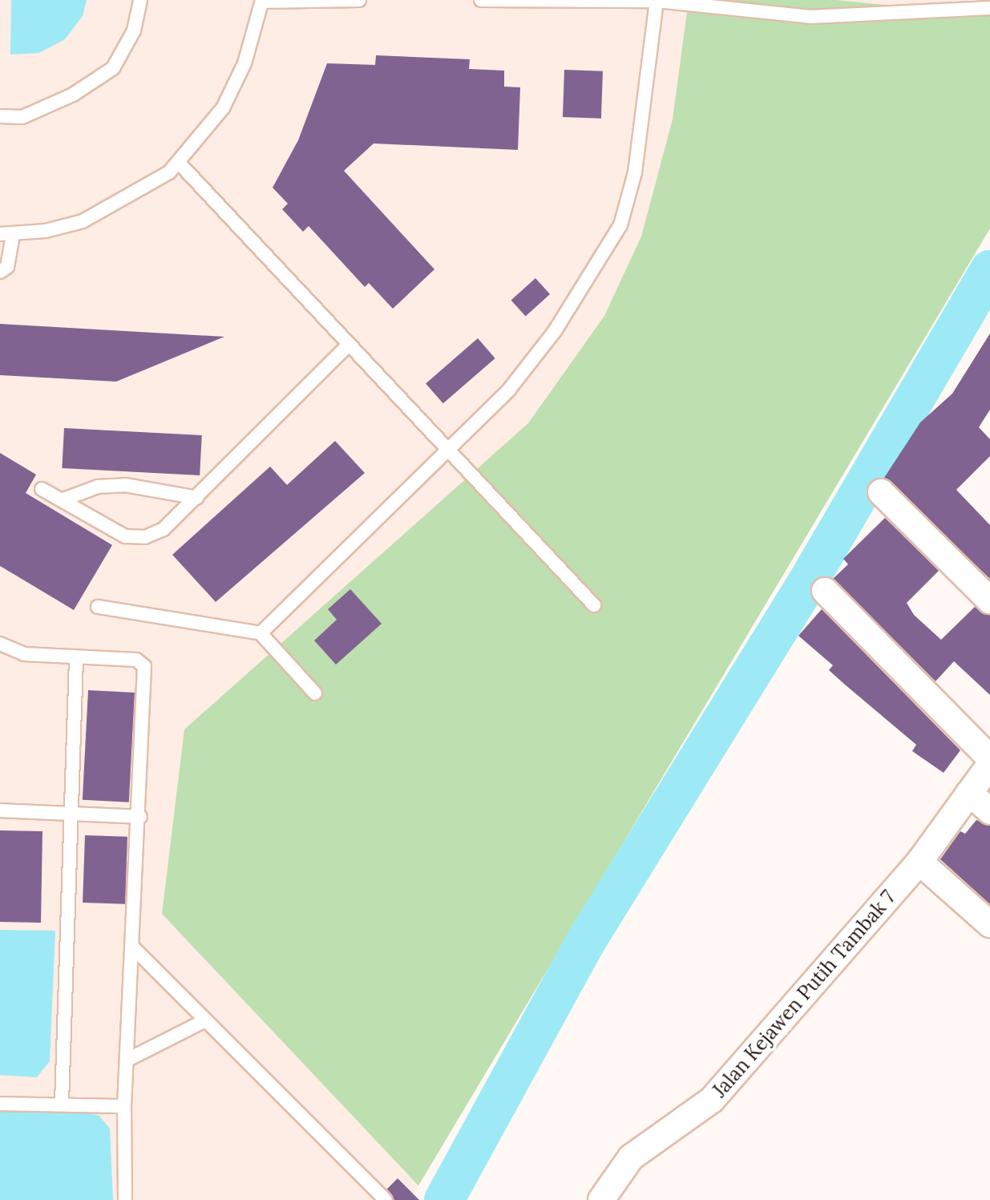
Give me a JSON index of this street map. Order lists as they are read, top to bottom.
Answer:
{
  "streets": {
    "street": ["Jalan Kejawen Putih Tambak 7"]
  }
}
